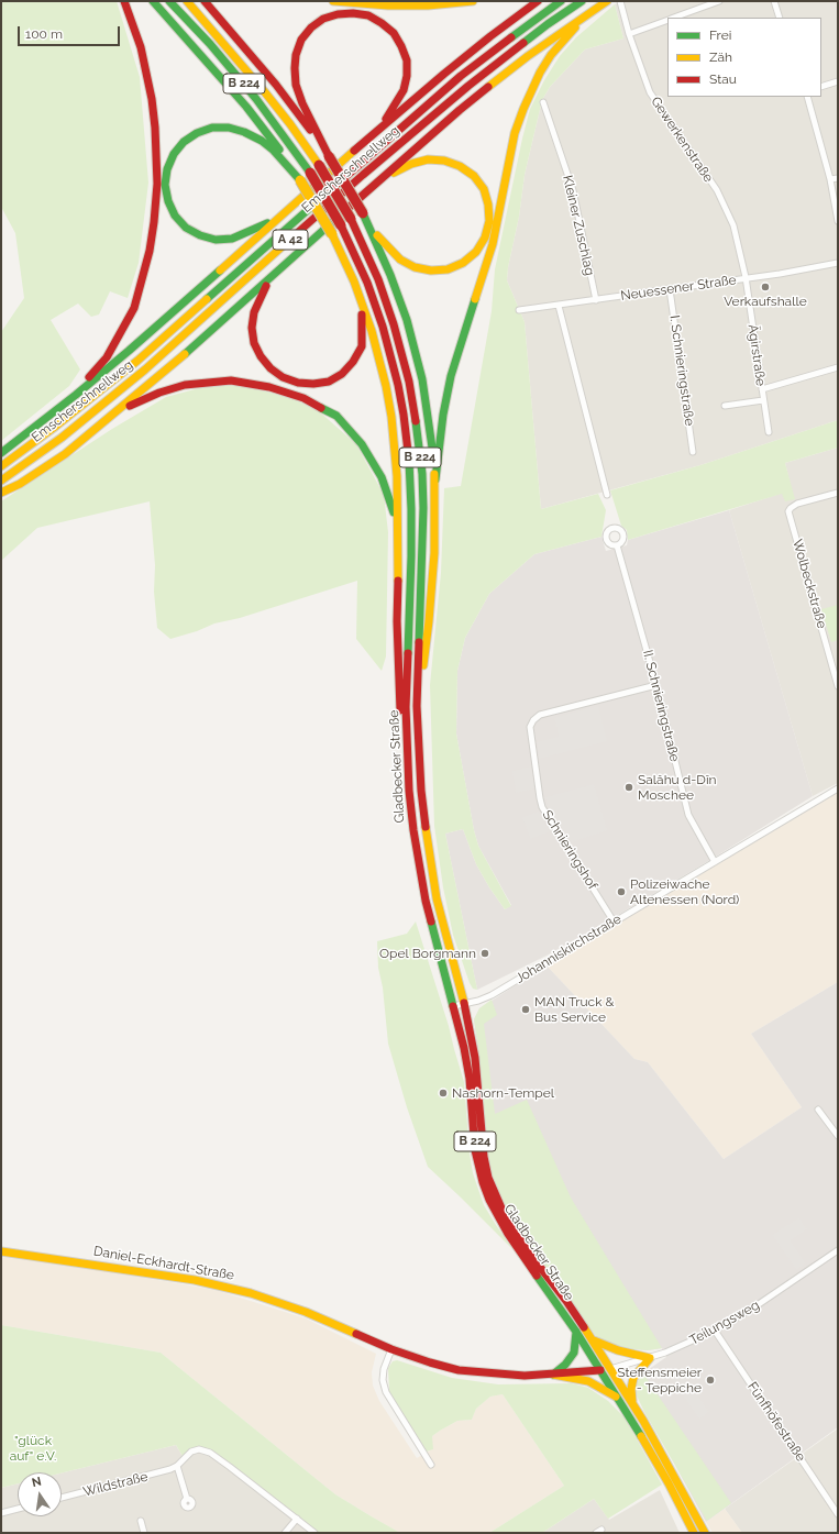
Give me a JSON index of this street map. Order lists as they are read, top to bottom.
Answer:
{
  "streets": {
    "main road": [
      "B 224",
      "Emscherschnellweg",
      "A 42",
      "Gladbecker Straße",
      "Daniel-Eckhardt-Straße"
    ],
    "street": [
      "Gewerkenstraße",
      "Kleiner Zuschlag",
      "Neuessener Straße",
      "Ägirstraße",
      "I. Schnieringstraße",
      "Wolbeckstraße",
      "II. Schnieringstraße",
      "Schnieringshof",
      "Johanniskirchstraße",
      "Teilungsweg",
      "Fünfhöfestraße",
      "Wildstraße"
    ]
  },
  "crossings": [
    ["Gewerkenstraße", "Neuessener Straße"],
    ["Gewerkenstraße", "Ägirstraße"],
    ["Kleiner Zuschlag", "Neuessener Straße"],
    ["Neuessener Straße", "Ägirstraße"],
    ["Neuessener Straße", "I. Schnieringstraße"],
    ["II. Schnieringstraße", "Schnieringshof"],
    ["II. Schnieringstraße", "Johanniskirchstraße"],
    ["Gladbecker Straße", "Johanniskirchstraße"],
    ["Gladbecker Straße", "Daniel-Eckhardt-Straße"],
    ["Gladbecker Straße", "Teilungsweg"],
    ["Schnieringshof", "Johanniskirchstraße"],
    ["Daniel-Eckhardt-Straße", "Teilungsweg"],
    ["Teilungsweg", "Fünfhöfestraße"]
  ],
  "parks": ["\"glück auf\" e.V."],
  "places": [
    "Verkaufshalle",
    "Salâhu d-Dîn Moschee",
    "Polizeiwache Altenessen (Nord)",
    "Opel Borgmann",
    "MAN Truck & Bus Service",
    "Nashorn-Tempel",
    "Steffensmeier - Teppiche"
  ],
  "legend": ["Frei", "Zäh", "Stau"],
  "scale_bar": "100 m",
  "north": "top"
}
